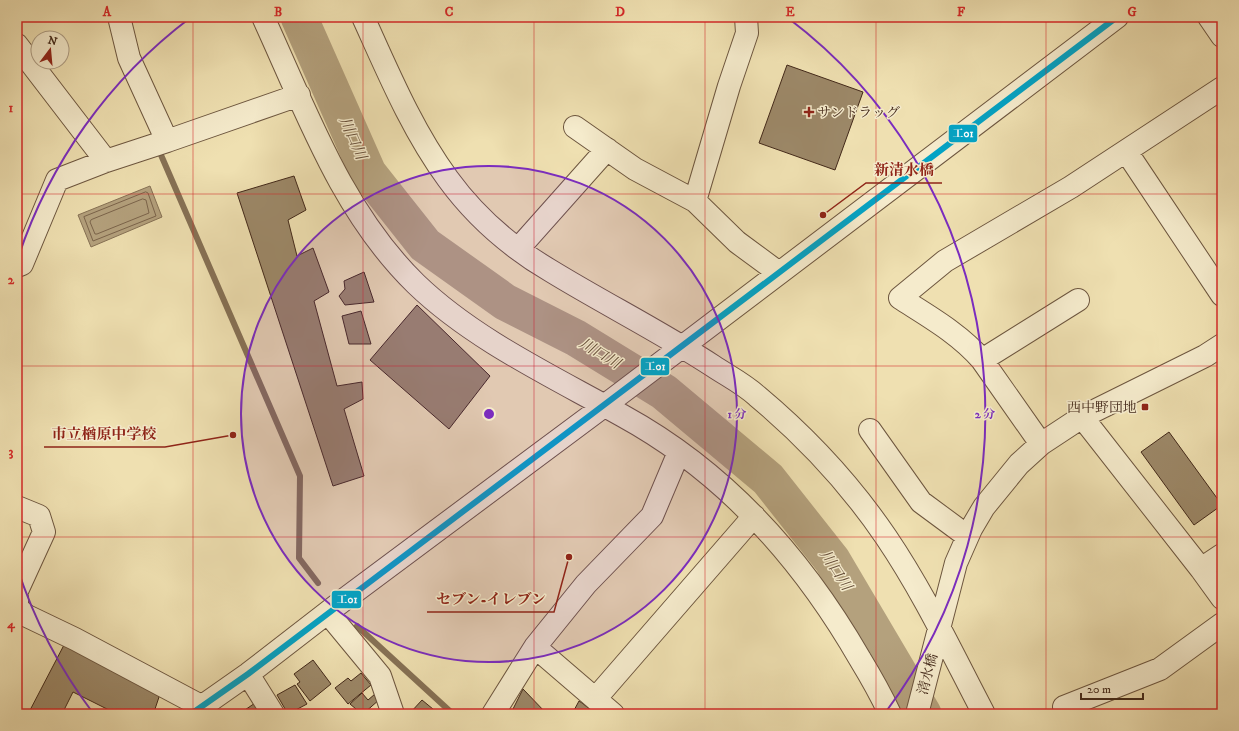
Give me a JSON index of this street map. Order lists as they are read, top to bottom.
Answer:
{
  "streets": {
    "street": ["清水橋"]
  },
  "water": ["川口川"],
  "places": {
    "health": ["サンドラッグ"],
    "other": ["新清水橋", "市立楢原中学校", "セブン-イレブン"],
    "transit": ["西中野団地"]
  },
  "lines": ["transit line 工01"],
  "scale_bar": "20 m",
  "north": "top",
  "grid": {
    "columns": [
      "A",
      "B",
      "C",
      "D",
      "E",
      "F",
      "G"
    ],
    "rows": [
      "1",
      "2",
      "3",
      "4"
    ]
  },
  "rings": ["1 分", "2 分"]
}
